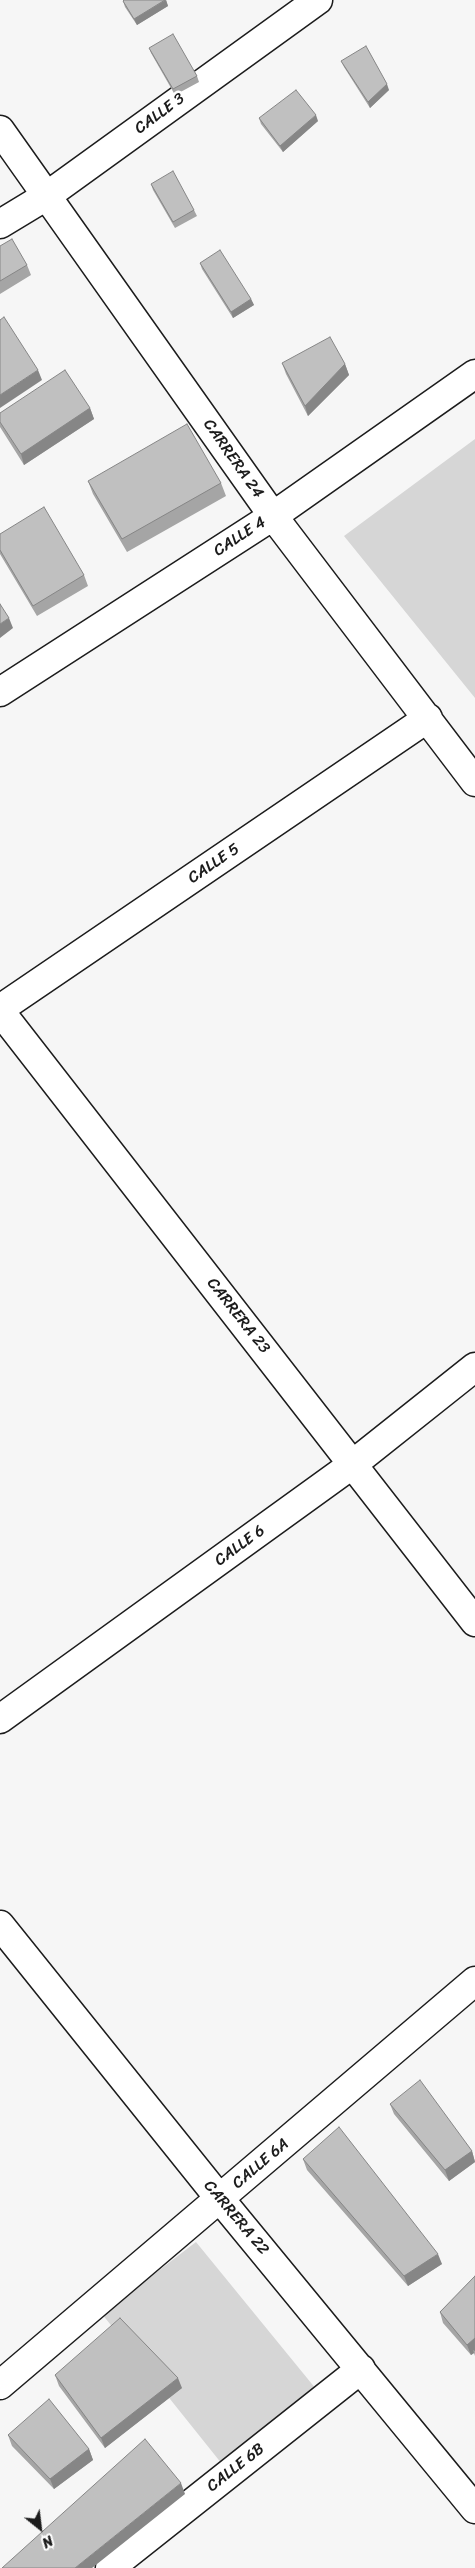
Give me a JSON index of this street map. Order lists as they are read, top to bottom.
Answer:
{
  "streets": {
    "street": [
      "CALLE 3",
      "CARRERA 24",
      "CALLE 4",
      "CALLE 5",
      "CARRERA 23",
      "CALLE 6",
      "CALLE 6A",
      "CARRERA 22",
      "CALLE 6B"
    ]
  },
  "crossings": [
    ["CALLE 3", "CARRERA 24"],
    ["CARRERA 24", "CALLE 4"],
    ["CARRERA 24", "CALLE 5"],
    ["CALLE 5", "CARRERA 23"],
    ["CARRERA 23", "CALLE 6"],
    ["CALLE 6A", "CARRERA 22"],
    ["CARRERA 22", "CALLE 6B"]
  ],
  "north": "bottom right"
}
